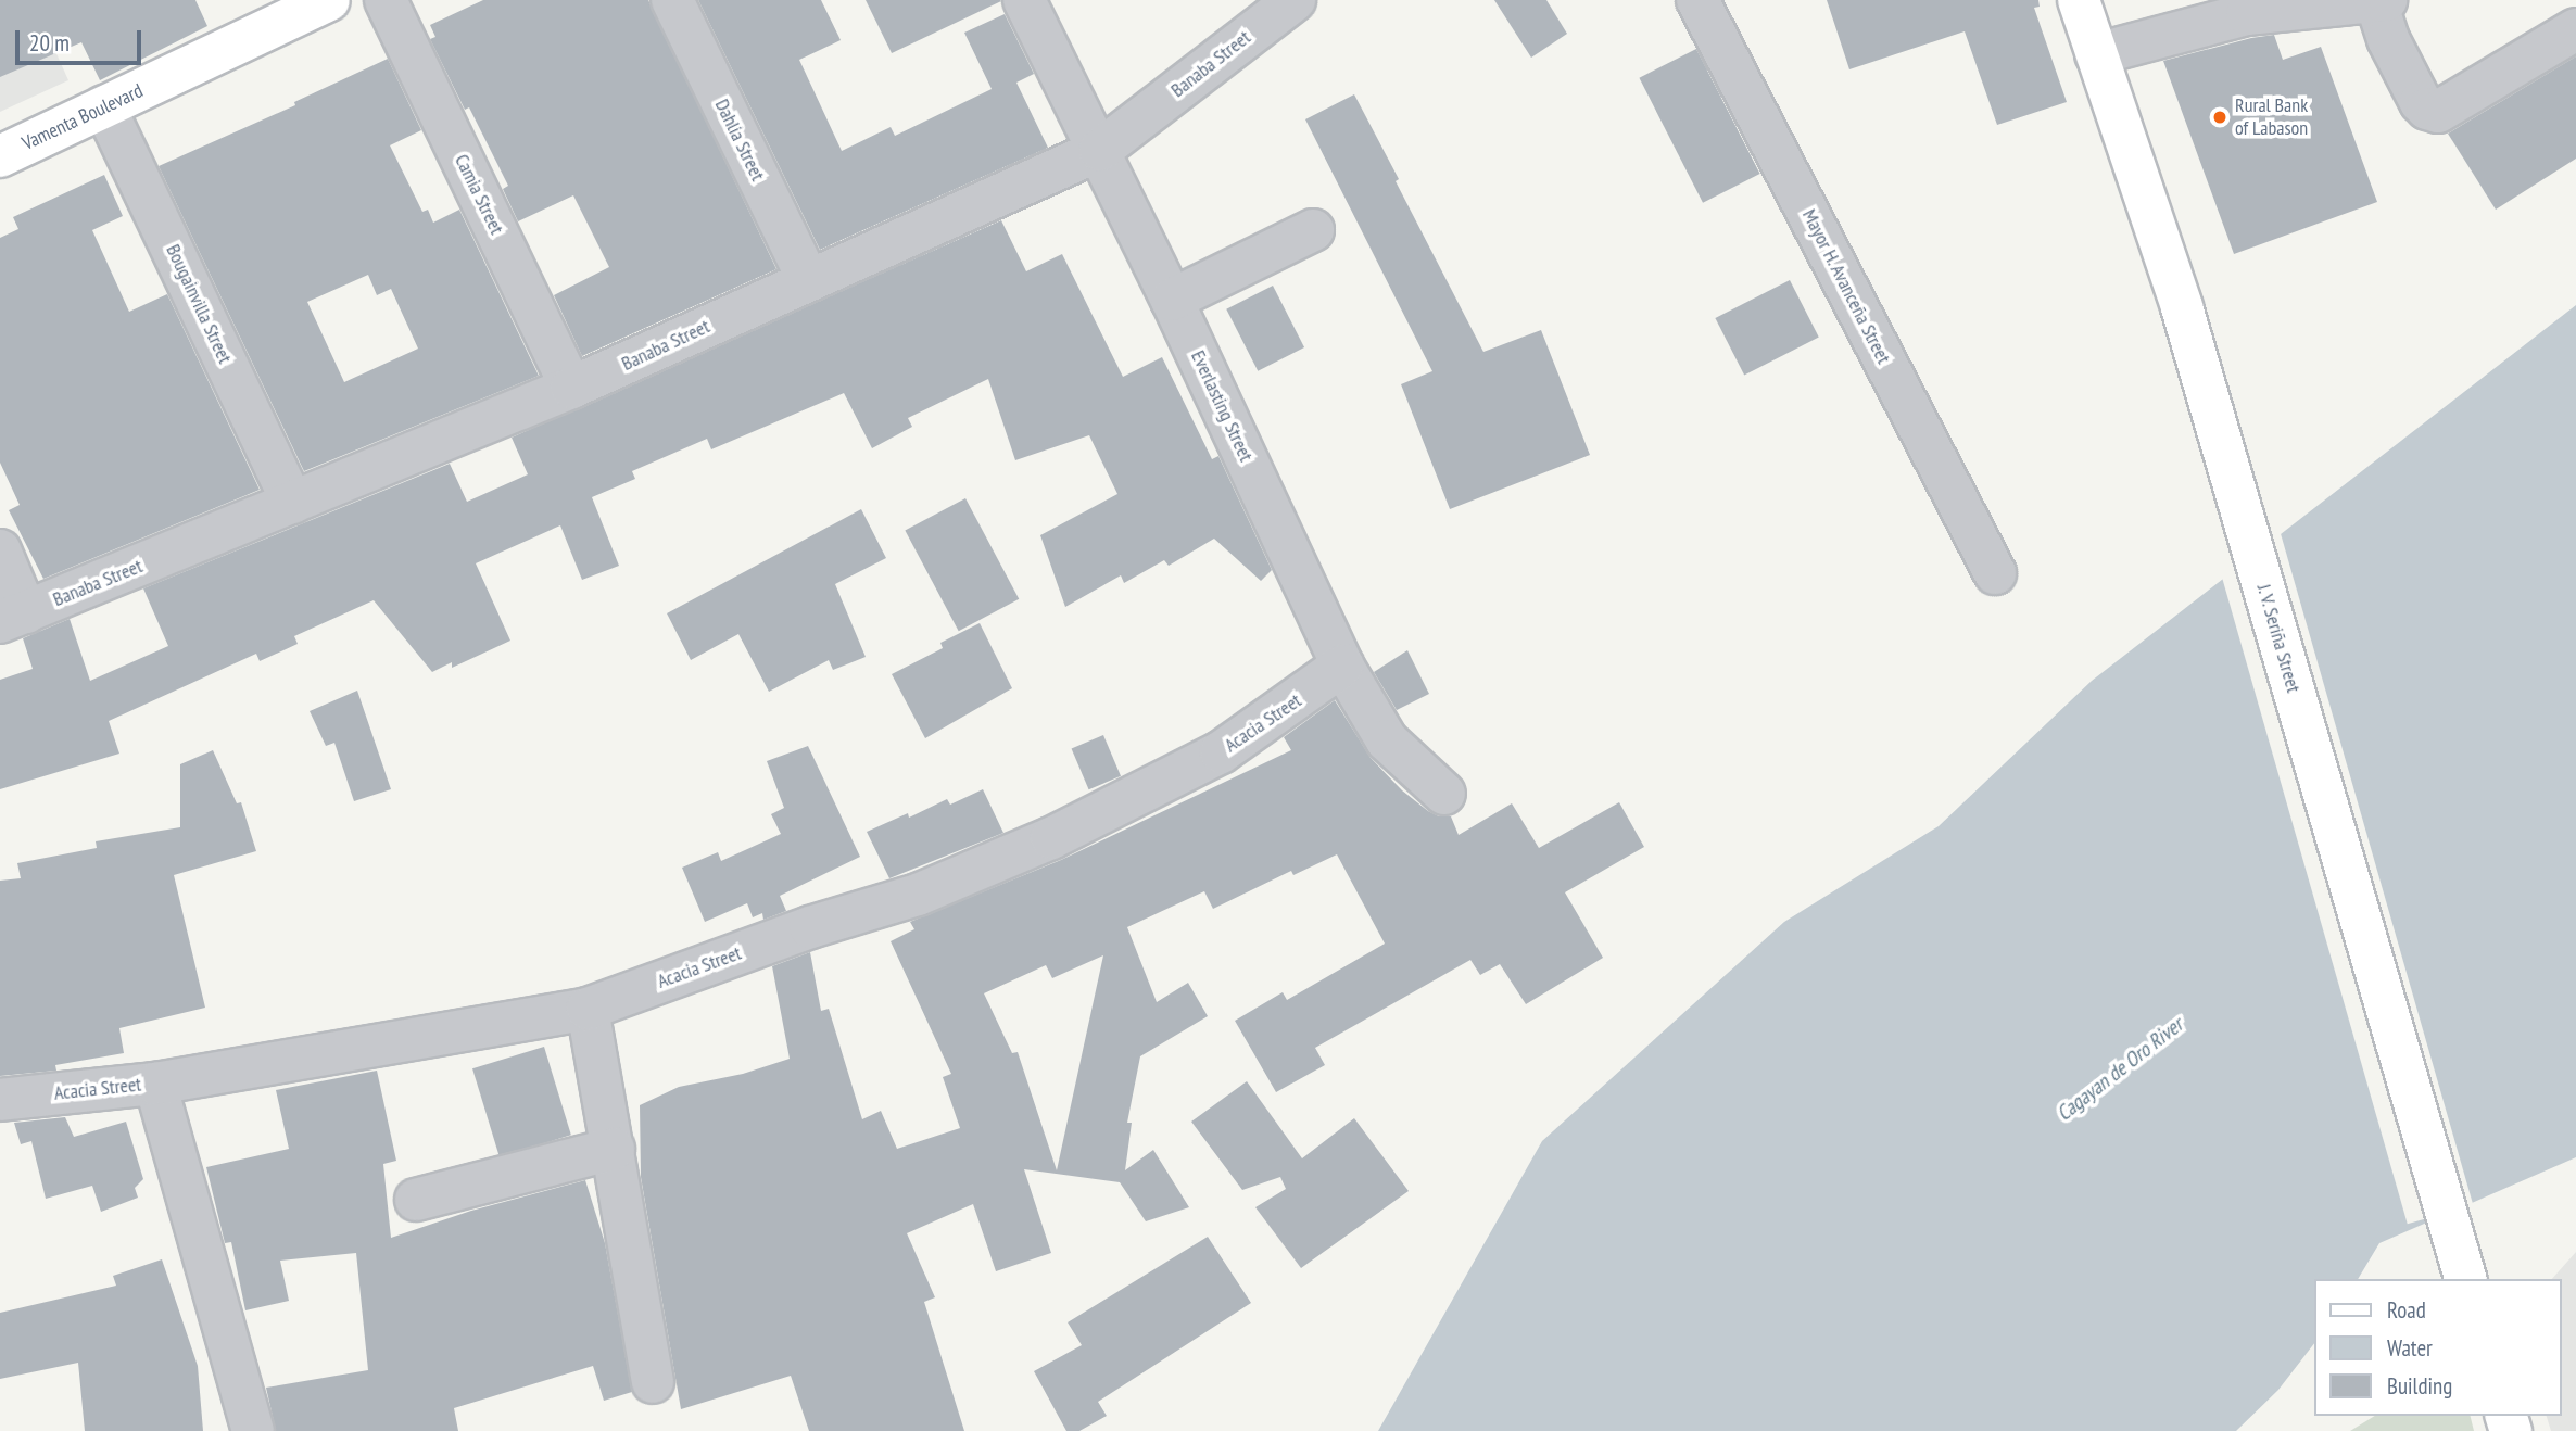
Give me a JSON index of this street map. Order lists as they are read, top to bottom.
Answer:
{
  "streets": {
    "main road": ["Vamenta Boulevard", "J. V. Seriña Street"],
    "street": [
      "Banaba Street",
      "Dahlia Street",
      "Camia Street",
      "Mayor H. Avanceña Street",
      "Bougainvilla Street",
      "Everlasting Street",
      "Acacia Street"
    ]
  },
  "crossings": [
    ["Banaba Street", "Dahlia Street"],
    ["Banaba Street", "Camia Street"],
    ["Banaba Street", "Bougainvilla Street"],
    ["Banaba Street", "Everlasting Street"],
    ["Vamenta Boulevard", "Bougainvilla Street"],
    ["Everlasting Street", "Acacia Street"]
  ],
  "water": ["Cagayan de Oro River"],
  "places": ["Rural Bank of Labason"],
  "legend": ["Road", "Water", "Building"],
  "scale_bar": "20 m"
}
